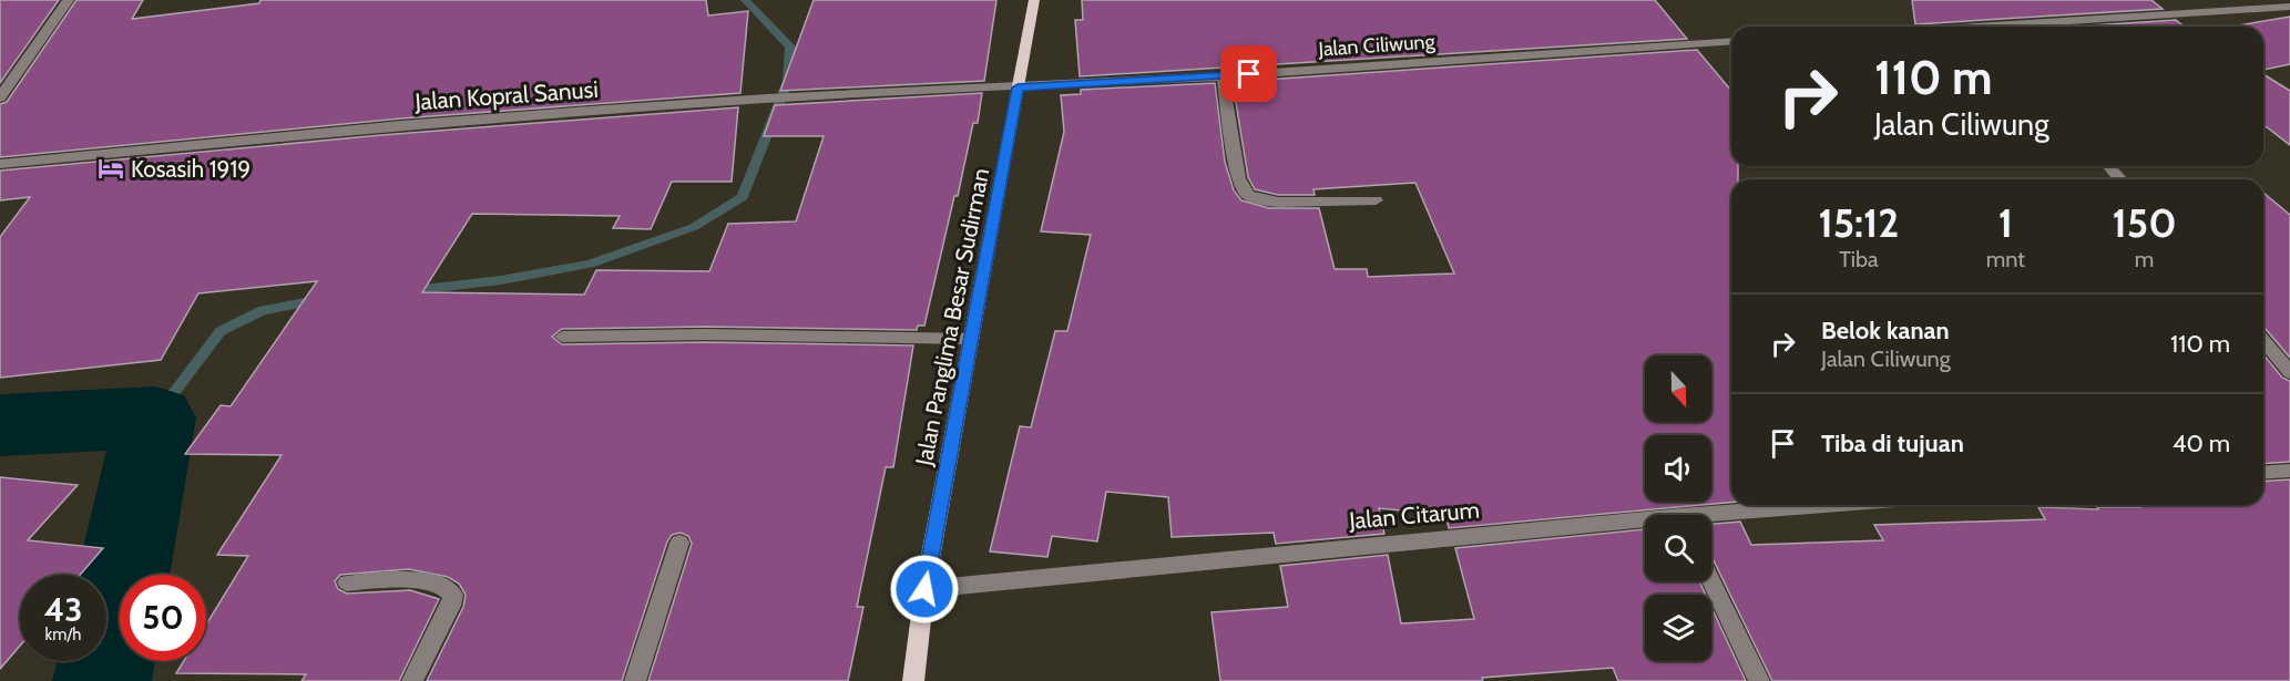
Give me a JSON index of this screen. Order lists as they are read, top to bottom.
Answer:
{
  "streets": {
    "main road": ["Jalan Panglima Besar Sudirman"],
    "street": ["Jalan Ciliwung", "Jalan Kopral Sanusi", "Jalan Citarum"]
  },
  "crossings": [
    ["Jalan Ciliwung", "Jalan Kopral Sanusi"],
    ["Jalan Ciliwung", "Jalan Panglima Besar Sudirman"],
    ["Jalan Kopral Sanusi", "Jalan Panglima Besar Sudirman"],
    ["Jalan Panglima Besar Sudirman", "Jalan Citarum"]
  ],
  "places": {
    "hotel": ["Kosasih 1919"]
  },
  "north": "bottom",
  "page": {
    "turn": ["110 m", "Jalan Ciliwung"],
    "eta": [
      "15:12",
      "Tiba",
      "1",
      "mnt",
      "150",
      "m"
    ],
    "list": [
      {
        "name": "Belok kanan",
        "note": "Jalan Ciliwung",
        "value": "110 m"
      },
      {
        "name": "Tiba di tujuan",
        "value": "40 m"
      }
    ],
    "speed": "43 km/h",
    "limit": "50"
  }
}
